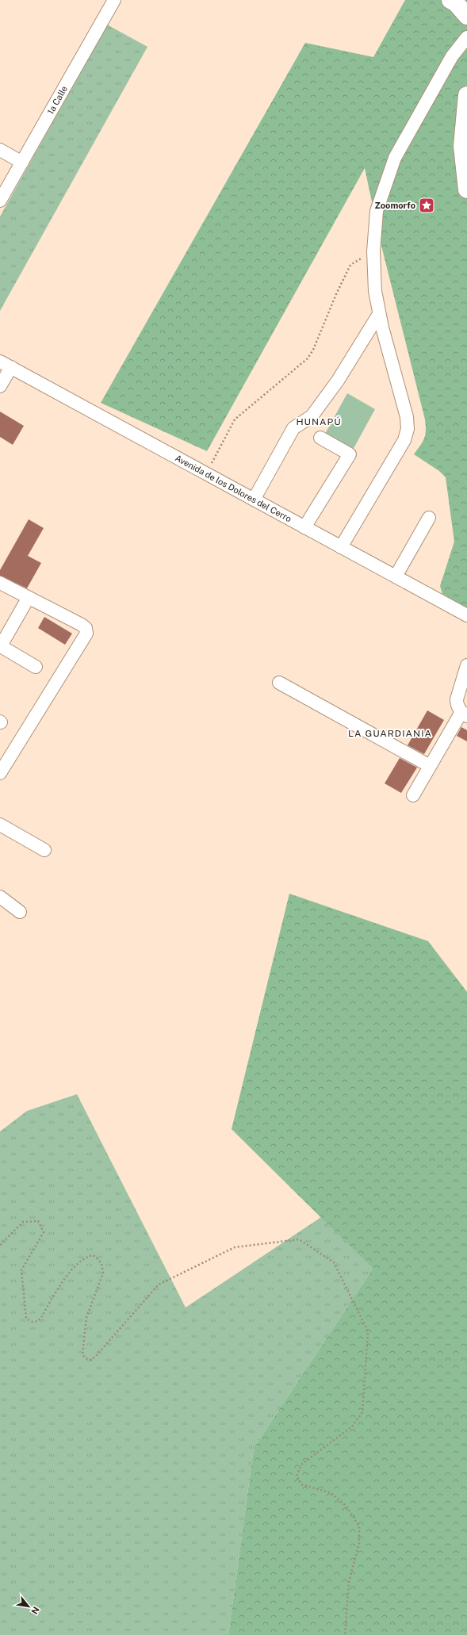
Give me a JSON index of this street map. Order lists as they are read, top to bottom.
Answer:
{
  "streets": {
    "street": ["1a Calle", "Avenida de los Dolores del Cerro"]
  },
  "districts": ["HUNAPÚ", "LA GUARDIANIA"],
  "places": {
    "place": ["Zoomorfo"]
  },
  "north": "bottom right"
}
